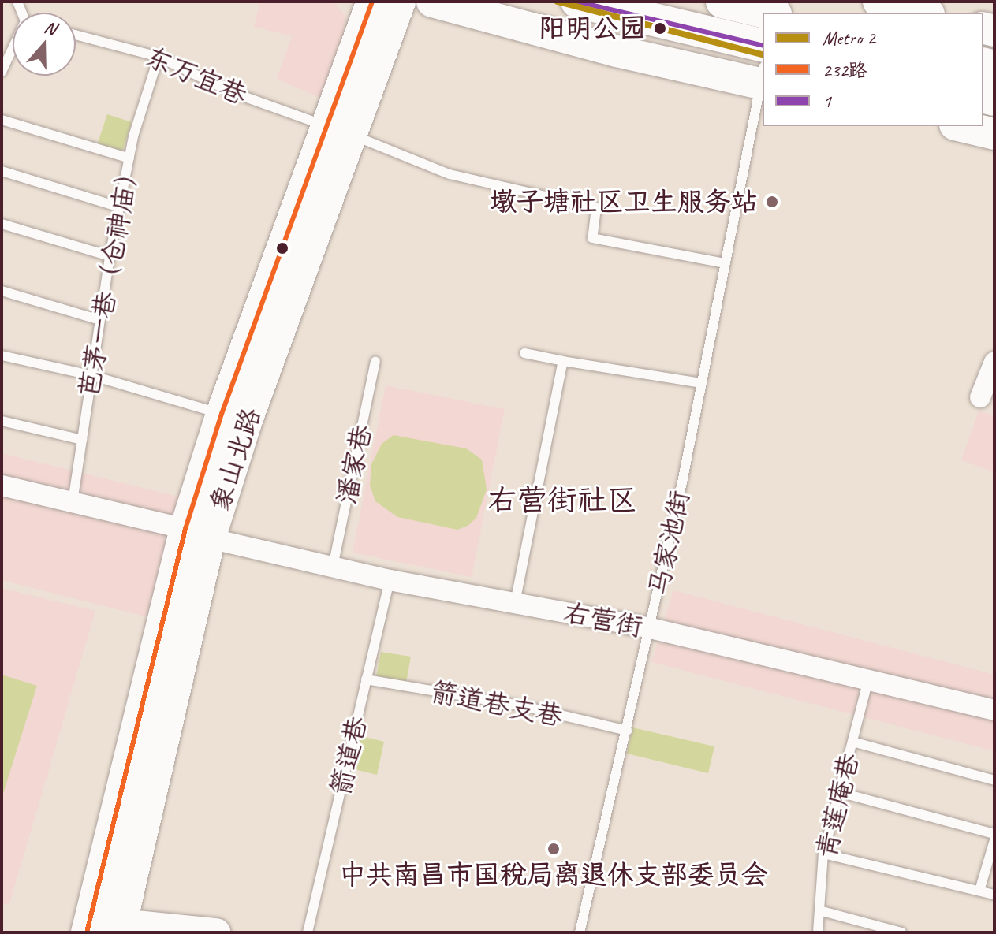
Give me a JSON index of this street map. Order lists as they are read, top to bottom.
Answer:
{
  "streets": {
    "main road": ["象山北路"],
    "street": ["右营街"],
    "lane": [
      "东万宜巷",
      "芭茅一巷（仓神庙）",
      "潘家巷",
      "马家池街",
      "箭道巷支巷",
      "箭道巷",
      "青莲庵巷"
    ]
  },
  "crossings": [
    ["东万宜巷", "芭茅一巷（仓神庙）"],
    ["东万宜巷", "象山北路"],
    ["芭茅一巷（仓神庙）", "右营街"],
    ["象山北路", "右营街"],
    ["潘家巷", "右营街"],
    ["马家池街", "右营街"],
    ["马家池街", "箭道巷支巷"],
    ["右营街", "箭道巷"],
    ["右营街", "青莲庵巷"],
    ["箭道巷支巷", "箭道巷"]
  ],
  "districts": ["右营街社区"],
  "places": ["阳明公园", "墩子塘社区卫生服务站", "中共南昌市国税局离退休支部委员会"],
  "lines": ["metro line 2", "transit line 232路", "transit line 1"],
  "legend": ["Metro 2", "232路", "1"],
  "north": "top"
}
